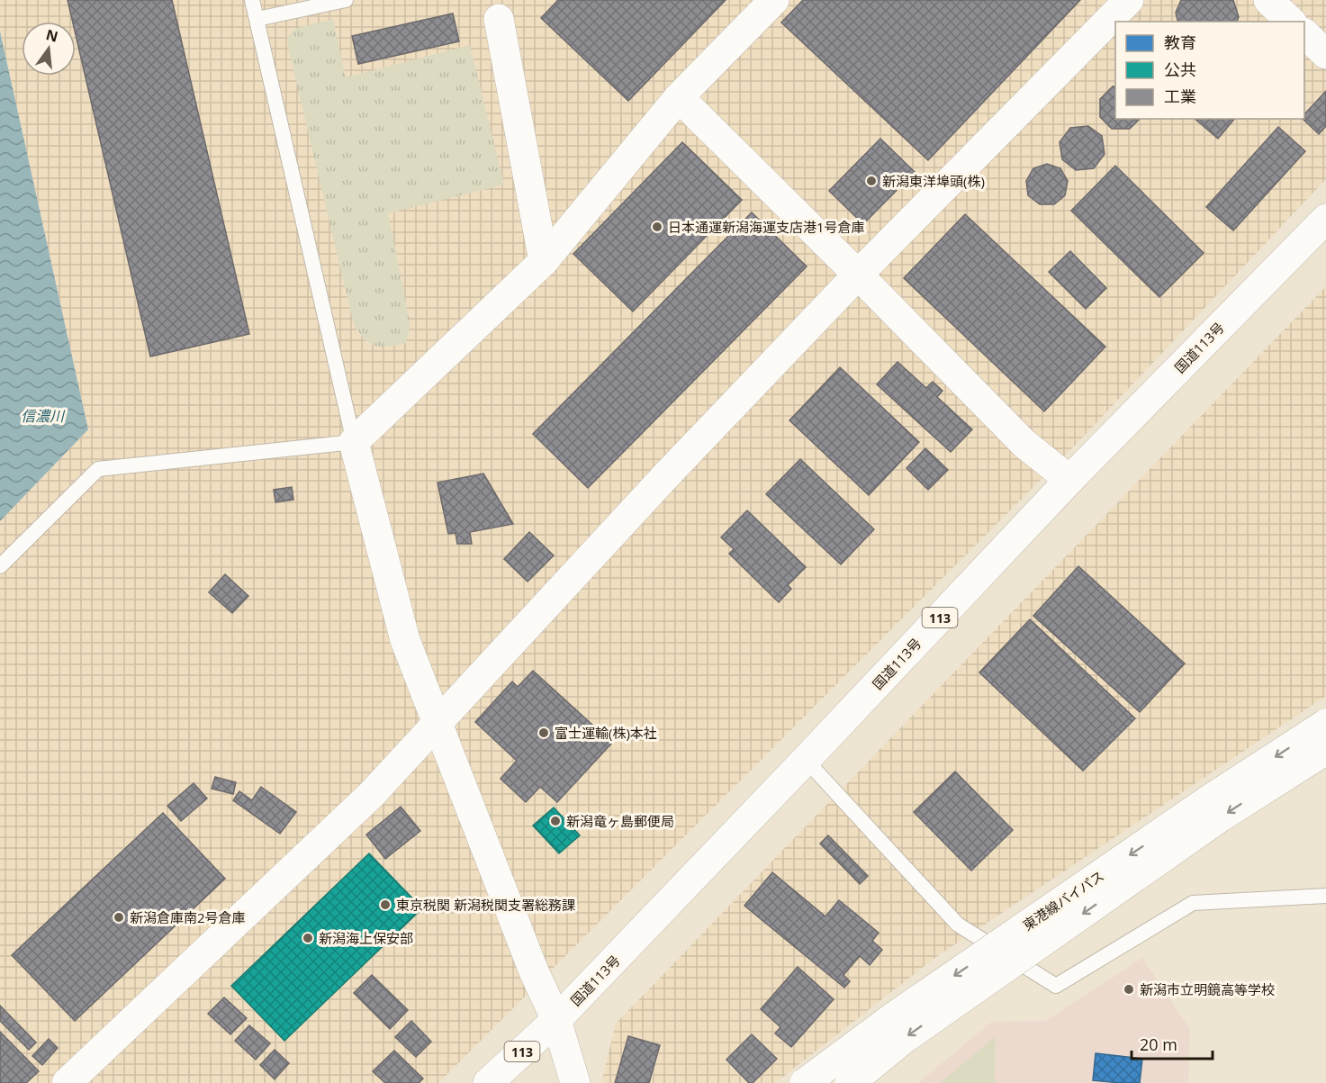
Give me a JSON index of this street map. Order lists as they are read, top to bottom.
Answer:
{
  "streets": {
    "main road": ["国道113号", "113", "東港線バイパス"]
  },
  "one_way": ["東港線バイパス"],
  "water": ["信濃川"],
  "places": [
    "新潟東洋埠頭(株)",
    "日本通運新潟海運支店港1号倉庫",
    "富士運輸(株)本社",
    "新潟竜ヶ島郵便局",
    "東京税関 新潟税関支署総務課",
    "新潟倉庫南2号倉庫",
    "新潟海上保安部",
    "新潟市立明鏡高等学校"
  ],
  "legend": ["教育", "公共", "工業"],
  "scale_bar": "20 m",
  "north": "top"
}
